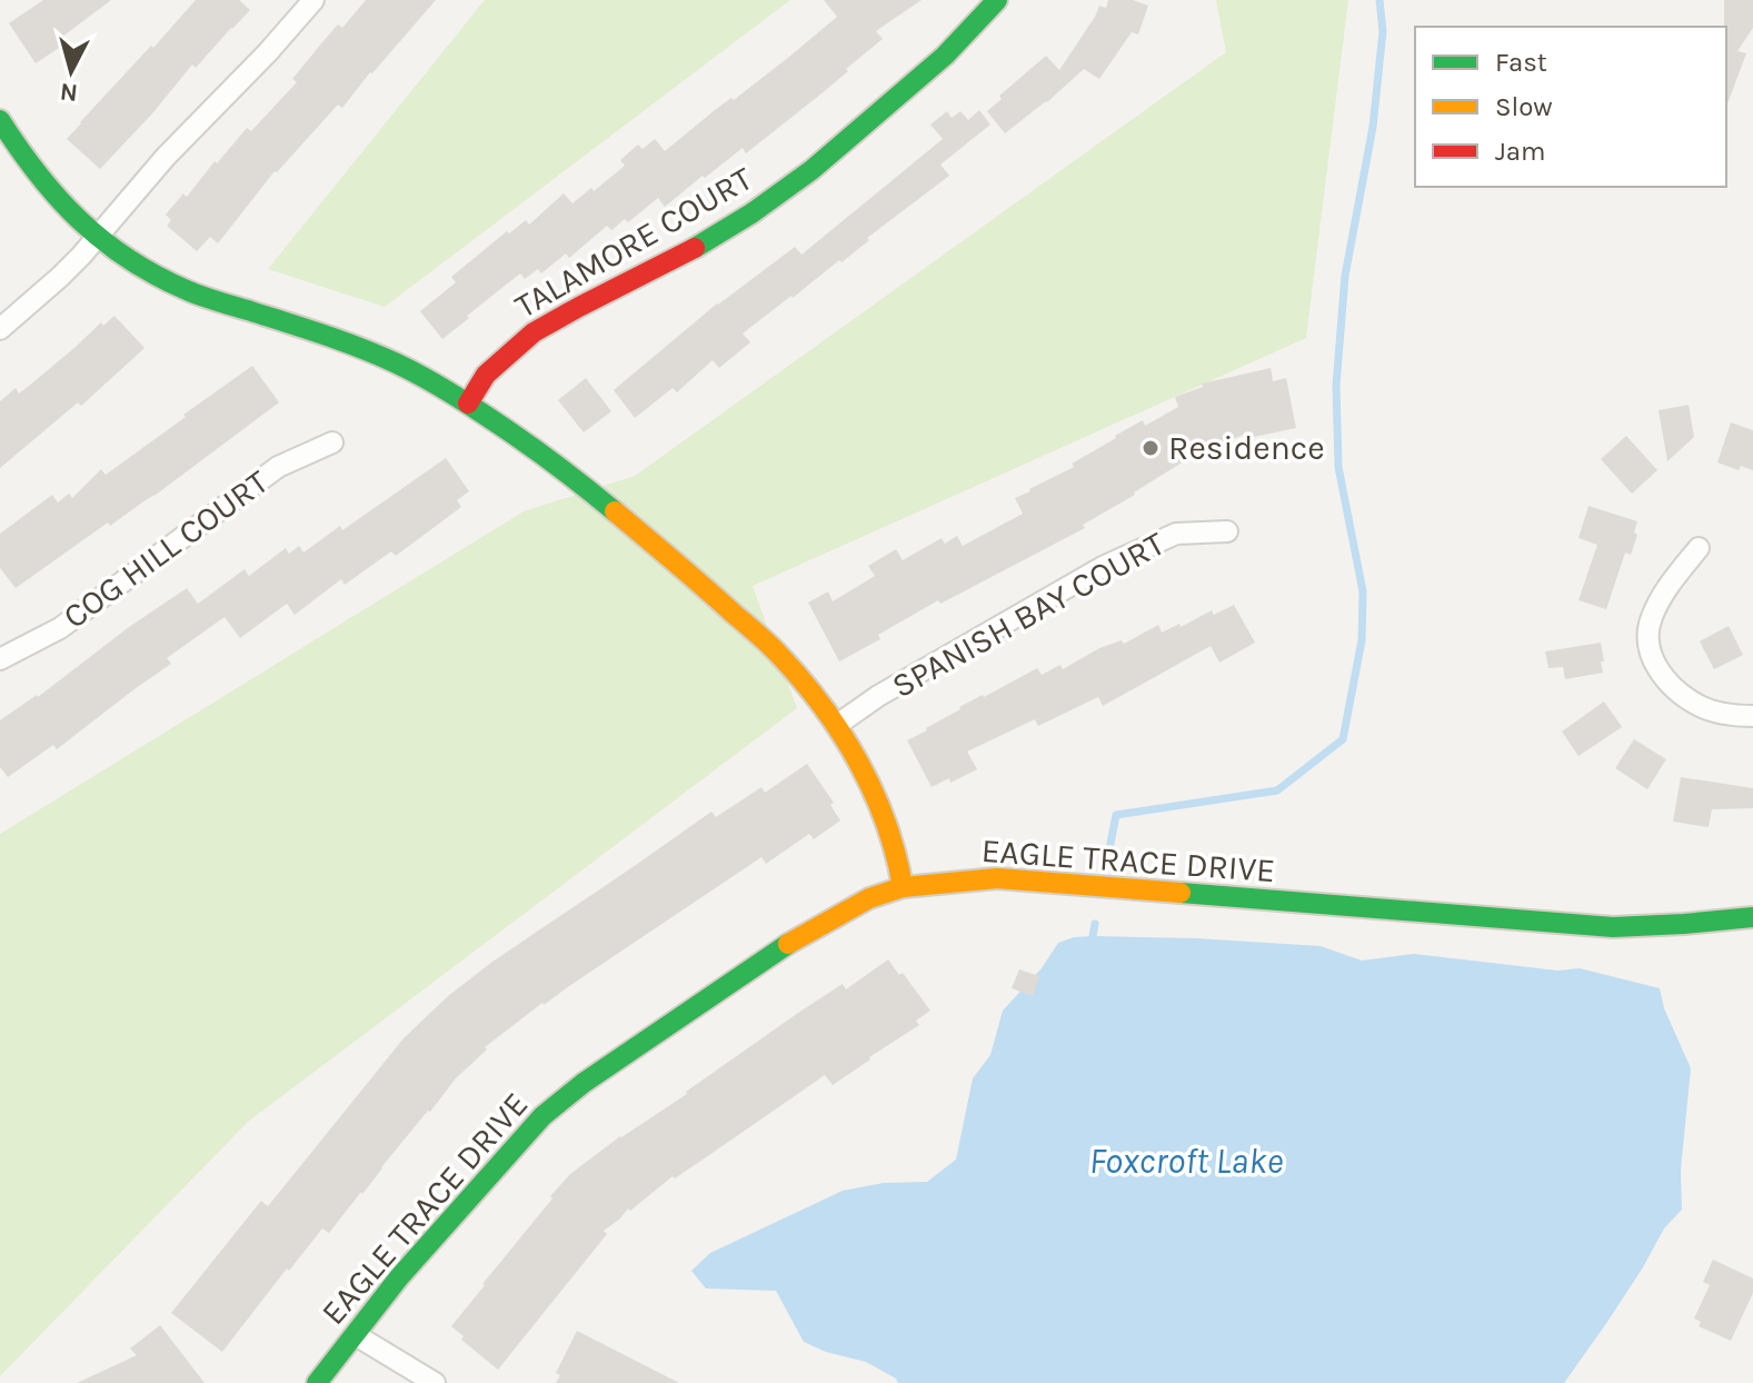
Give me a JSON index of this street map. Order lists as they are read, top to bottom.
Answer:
{
  "streets": {
    "street": [
      "TALAMORE COURT",
      "COG HILL COURT",
      "SPANISH BAY COURT",
      "EAGLE TRACE DRIVE"
    ]
  },
  "water": ["Foxcroft Lake"],
  "places": ["Residence"],
  "legend": ["Fast", "Slow", "Jam"],
  "north": "bottom"
}
